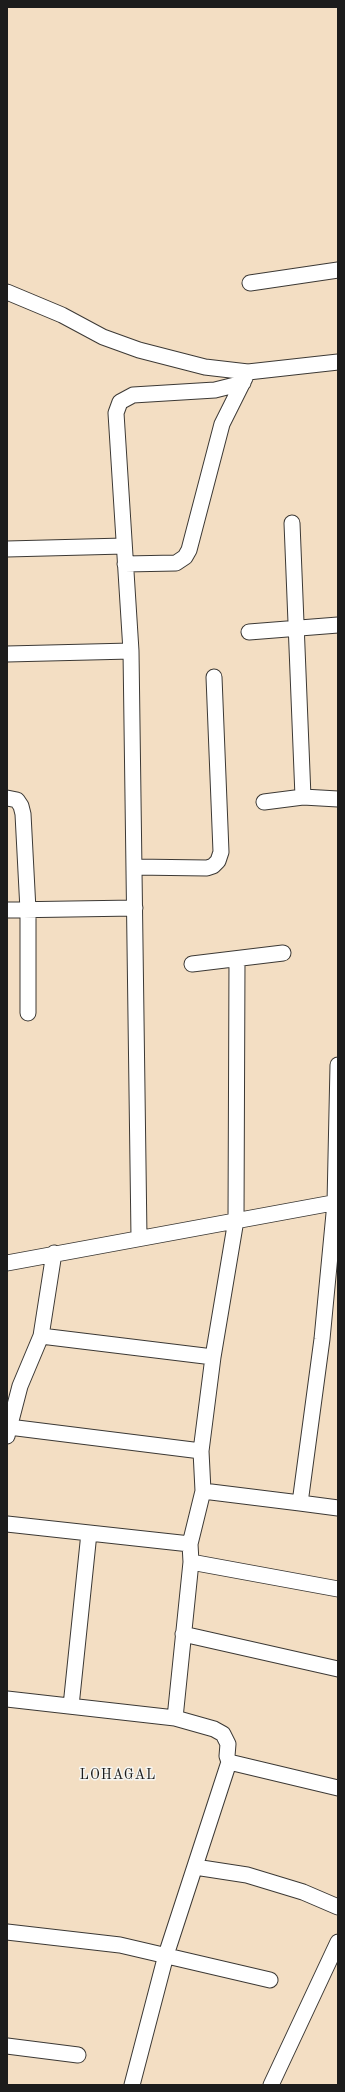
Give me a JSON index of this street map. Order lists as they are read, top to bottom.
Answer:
{
  "districts": ["LOHAGAL"]
}
